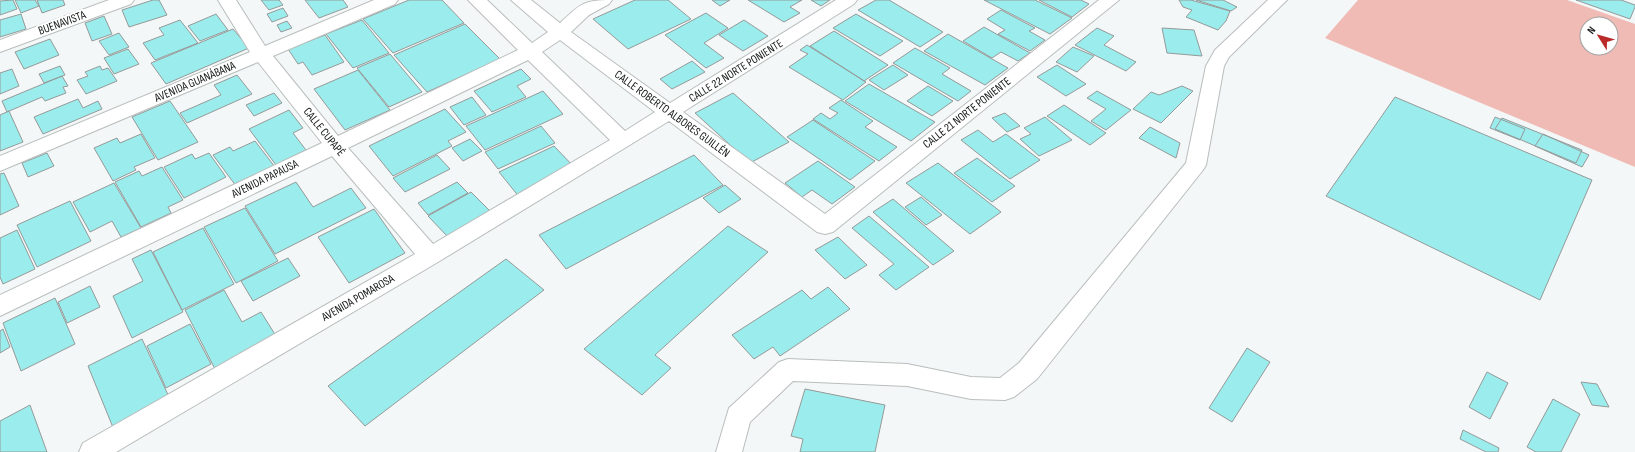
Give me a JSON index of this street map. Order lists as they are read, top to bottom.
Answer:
{
  "streets": {
    "street": [
      "BUENAVISTA",
      "CALLE 22 NORTE PONIENTE",
      "AVENIDA GUANÁBANA",
      "CALLE 21 NORTE PONIENTE",
      "CALLE ROBERTO ALBORES GUILLÉN",
      "CALLE CUPAPÉ",
      "AVENIDA PAPAUSA",
      "AVENIDA POMAROSA"
    ]
  },
  "crossings": [
    ["CALLE 22 NORTE PONIENTE", "CALLE ROBERTO ALBORES GUILLÉN"],
    ["CALLE 22 NORTE PONIENTE", "AVENIDA POMAROSA"],
    ["AVENIDA GUANÁBANA", "CALLE CUPAPÉ"],
    ["CALLE 21 NORTE PONIENTE", "CALLE ROBERTO ALBORES GUILLÉN"],
    ["CALLE ROBERTO ALBORES GUILLÉN", "AVENIDA PAPAUSA"],
    ["CALLE CUPAPÉ", "AVENIDA PAPAUSA"],
    ["CALLE CUPAPÉ", "AVENIDA POMAROSA"]
  ],
  "north": "top left"
}
